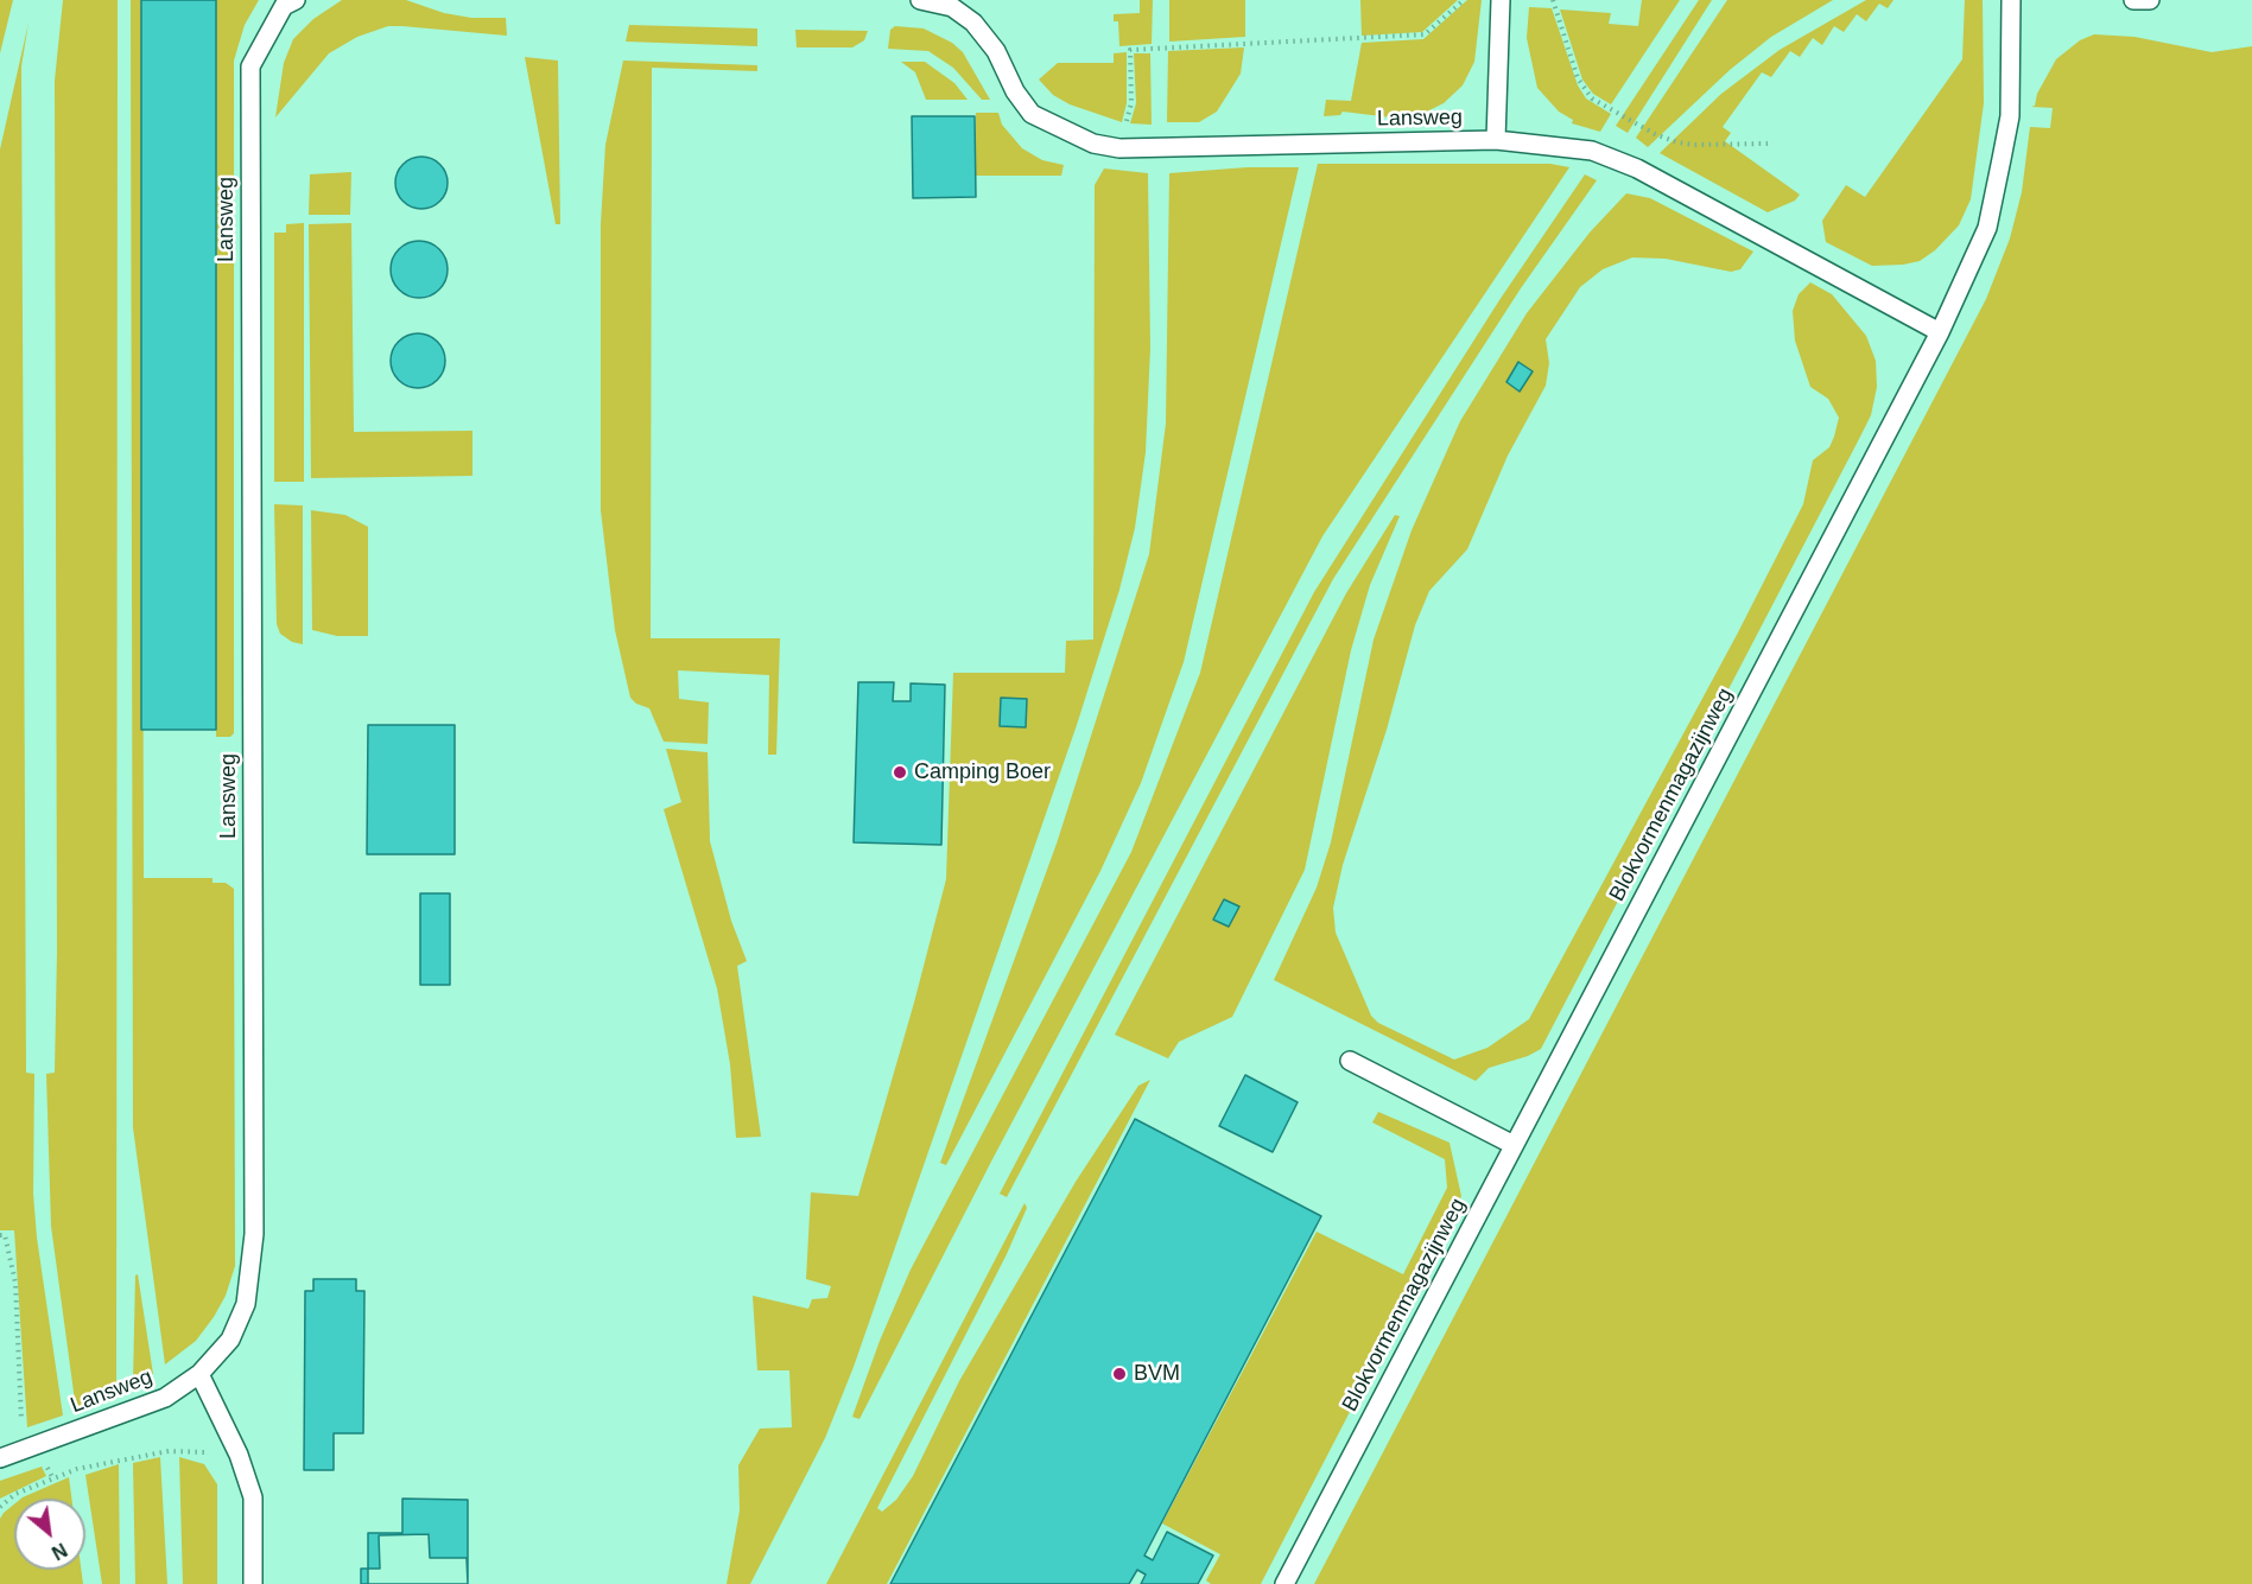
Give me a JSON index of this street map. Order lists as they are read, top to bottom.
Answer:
{
  "streets": {
    "lane": ["Lansweg", "Blokvormenmagazijnweg"]
  },
  "crossings": [
    ["Lansweg", "Blokvormenmagazijnweg"]
  ],
  "places": ["Camping Boer", "BVM"],
  "north": "bottom right"
}
